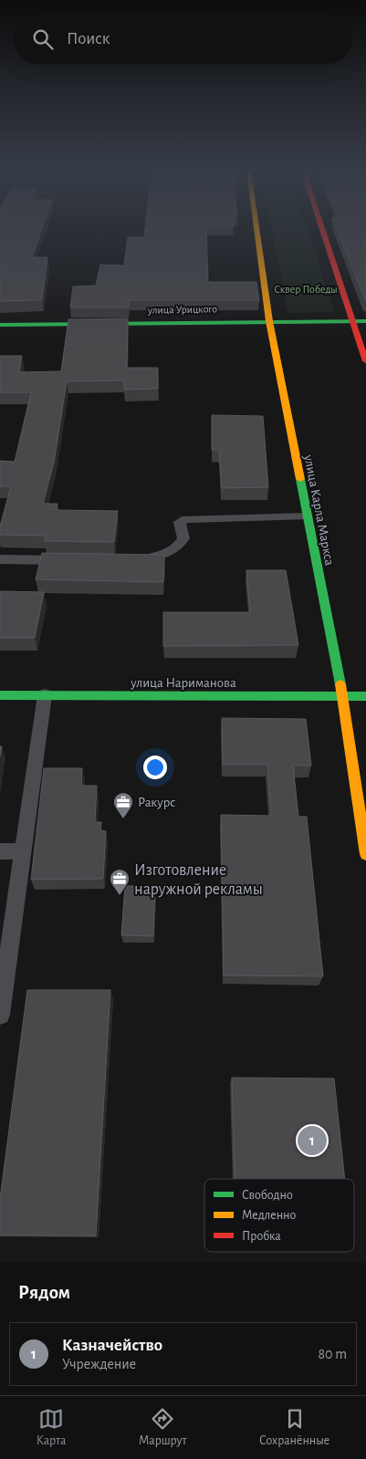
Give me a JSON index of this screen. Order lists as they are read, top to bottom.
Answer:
{
  "streets": {
    "main road": ["улица Урицкого", "улица Карла Маркса", "улица Нариманова"]
  },
  "crossings": [
    ["улица Урицкого", "улица Карла Маркса"],
    ["улица Карла Маркса", "улица Нариманова"]
  ],
  "parks": ["Сквер Победы"],
  "places": {
    "office": ["Ракурс", "Изготовление наружной рекламы"]
  },
  "legend": ["Свободно", "Медленно", "Пробка"],
  "page": {
    "search": "Поиск",
    "pins": "1",
    "heading": "Рядом",
    "list": [
      {
        "mark": "1",
        "name": "Казначейство",
        "note": "Учреждение",
        "value": "80 m"
      }
    ],
    "nav": ["Карта", "Маршрут", "Сохранённые"]
  }
}
